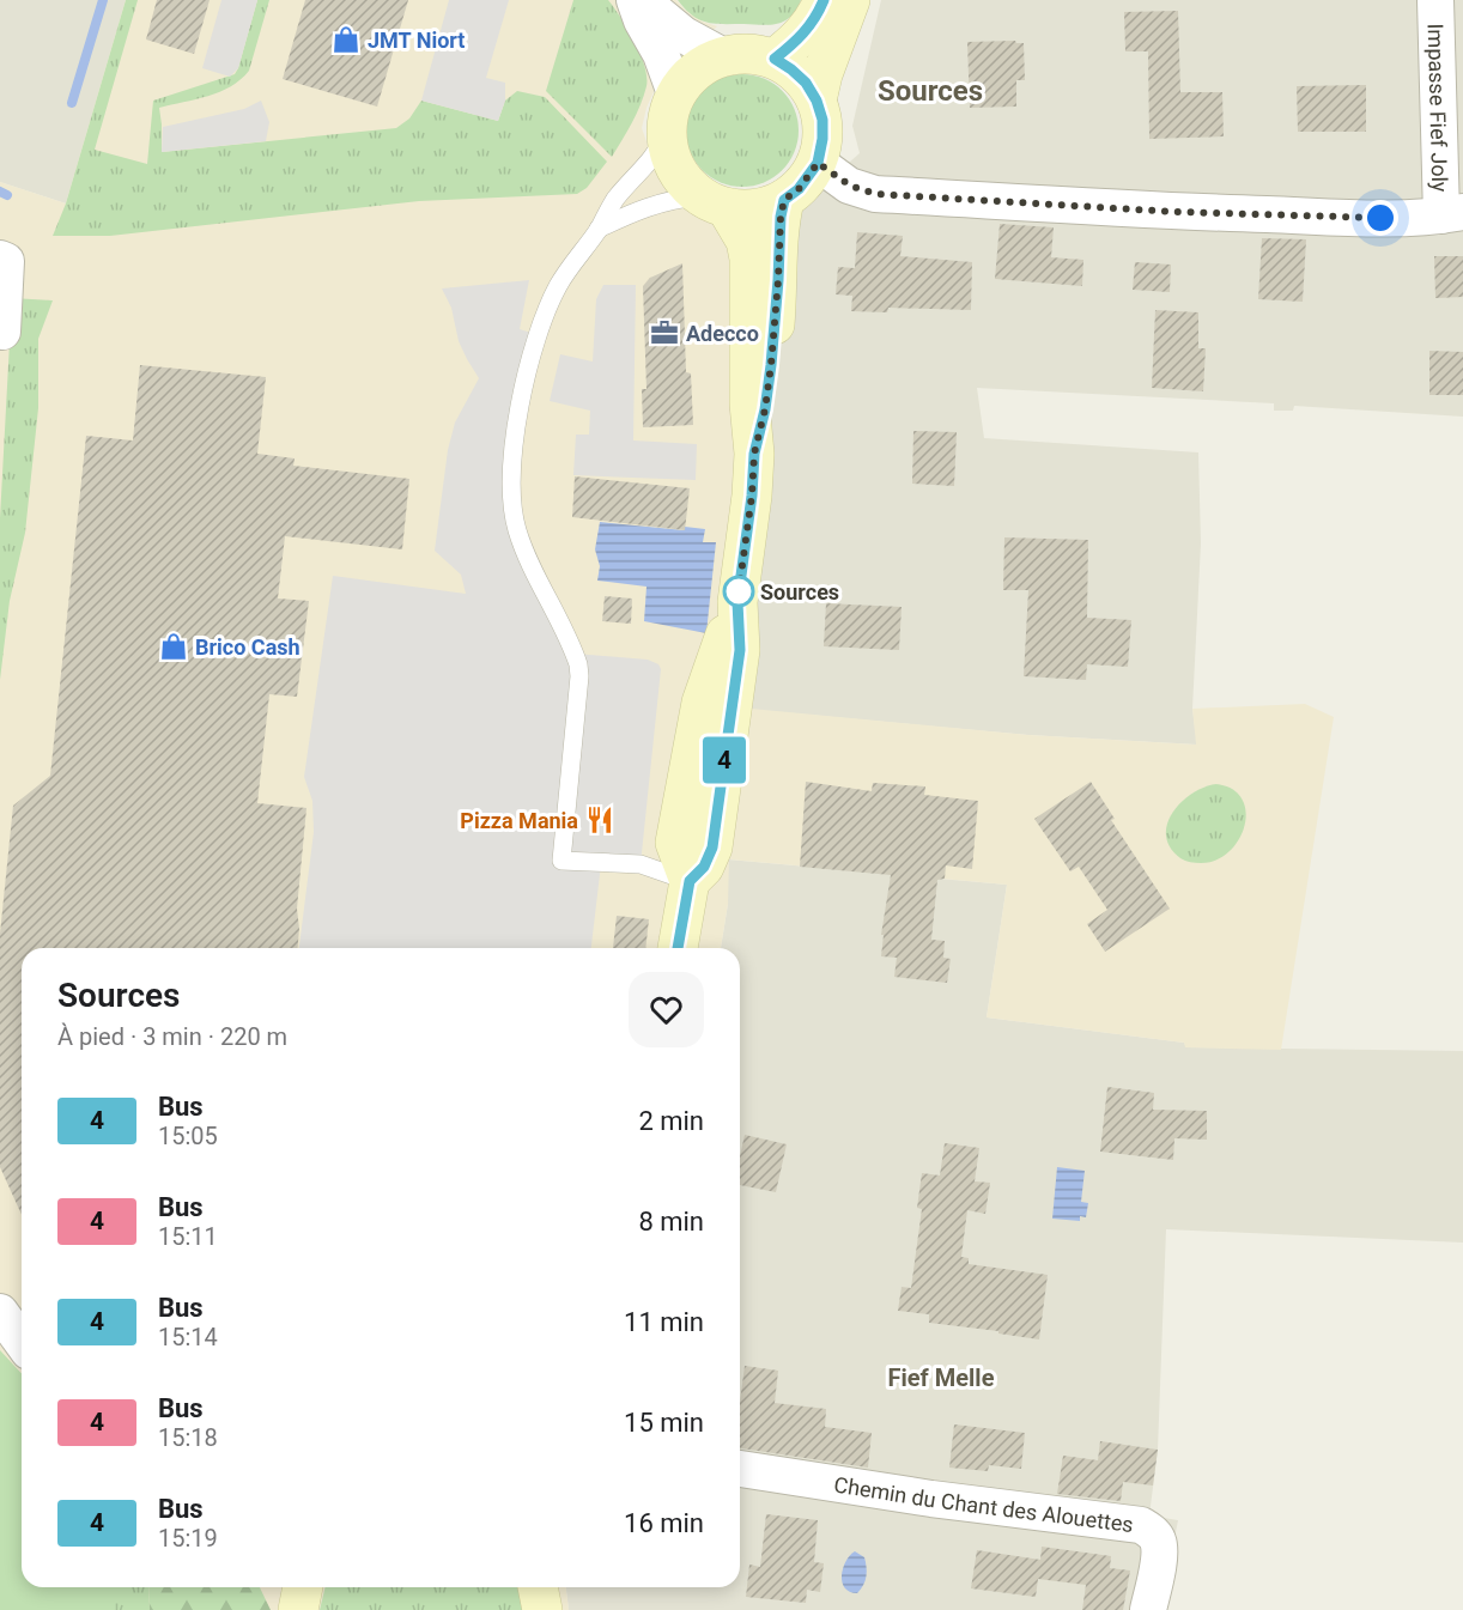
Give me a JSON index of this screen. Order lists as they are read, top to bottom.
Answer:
{
  "streets": {
    "street": ["Impasse Fief Joly", "Chemin du Chant des Alouettes"]
  },
  "districts": ["Sources", "Fief Melle"],
  "places": {
    "shop": ["JMT Niort", "Brico Cash"],
    "office": ["Adecco"],
    "other": ["Sources"],
    "restaurant": ["Pizza Mania"]
  },
  "lines": ["bus line 4"],
  "page": {
    "on_map": "4",
    "heading": ["Sources", "À pied · 3 min · 220 m"],
    "list": [
      {
        "mark": "4",
        "name": "Bus",
        "note": "15:05",
        "value": "2 min"
      },
      {
        "mark": "4",
        "name": "Bus",
        "note": "15:11",
        "value": "8 min"
      },
      {
        "mark": "4",
        "name": "Bus",
        "note": "15:14",
        "value": "11 min"
      },
      {
        "mark": "4",
        "name": "Bus",
        "note": "15:18",
        "value": "15 min"
      },
      {
        "mark": "4",
        "name": "Bus",
        "note": "15:19",
        "value": "16 min"
      }
    ]
  }
}
